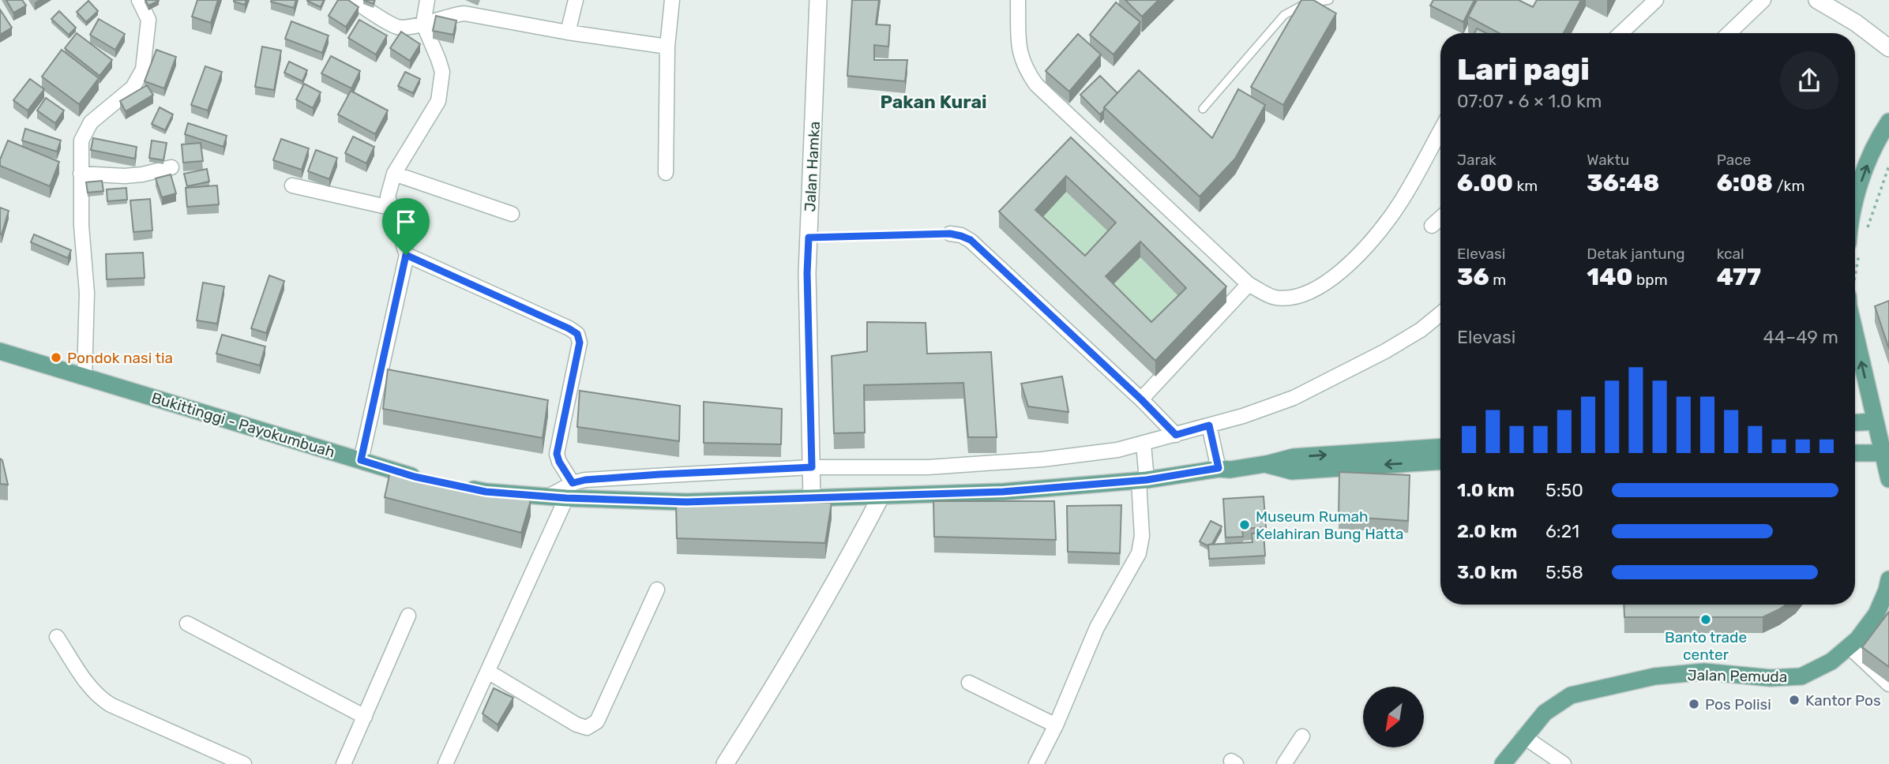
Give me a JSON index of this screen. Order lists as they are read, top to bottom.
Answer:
{
  "streets": {
    "main road": ["Bukittinggi - Payokumbuah", "Jalan Pemuda"],
    "street": ["Jalan Hamka"]
  },
  "districts": ["Pakan Kurai"],
  "places": [
    "Pondok nasi tia",
    "Museum Rumah Kelahiran Bung Hatta",
    "Banto trade center",
    "Kantor Pos",
    "Pos Polisi"
  ],
  "north": "bottom left",
  "page": {
    "heading": ["Lari pagi", "07:07 · 6 × 1.0 km"],
    "stats": [
      ["Jarak", "6.00 km"],
      ["Waktu", "36:48"],
      ["Pace", "6:08 /km"],
      ["Elevasi", "36 m"],
      ["Detak jantung", "140 bpm"],
      ["kcal", "477"]
    ],
    "chart": ["Elevasi", "44–49 m"],
    "list": [
      {
        "name": "1.0 km",
        "note": "5:50"
      },
      {
        "name": "2.0 km",
        "note": "6:21"
      },
      {
        "name": "3.0 km",
        "note": "5:58"
      }
    ]
  }
}
